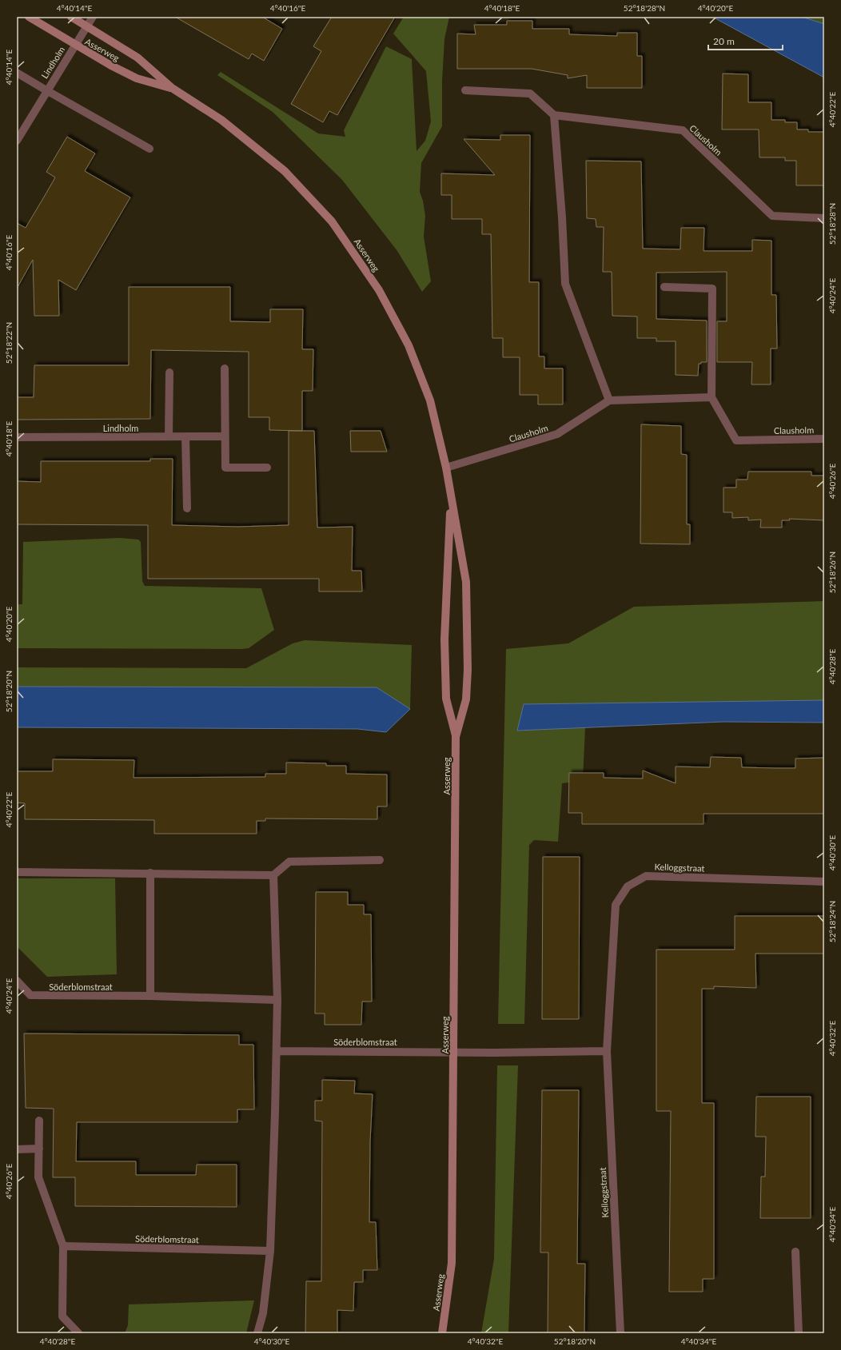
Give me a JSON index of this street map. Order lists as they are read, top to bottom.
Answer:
{
  "streets": {
    "street": [
      "Asserweg",
      "Lindholm",
      "Clausholm",
      "Kelloggstraat",
      "Söderblomstraat"
    ]
  },
  "crossings": [
    ["Asserweg", "Lindholm"],
    ["Asserweg", "Clausholm"],
    ["Asserweg", "Söderblomstraat"]
  ],
  "scale_bar": "20 m",
  "coordinates": [
    "4°40'14\"E",
    "4°40'16\"E",
    "4°40'18\"E",
    "52°18'28\"N",
    "4°40'20\"E",
    "4°40'22\"E",
    "4°40'24\"E",
    "52°18'22\"N",
    "4°40'26\"E",
    "52°18'26\"N",
    "4°40'28\"E",
    "52°18'20\"N",
    "4°40'30\"E",
    "52°18'24\"N",
    "4°40'32\"E",
    "4°40'34\"E"
  ]
}
